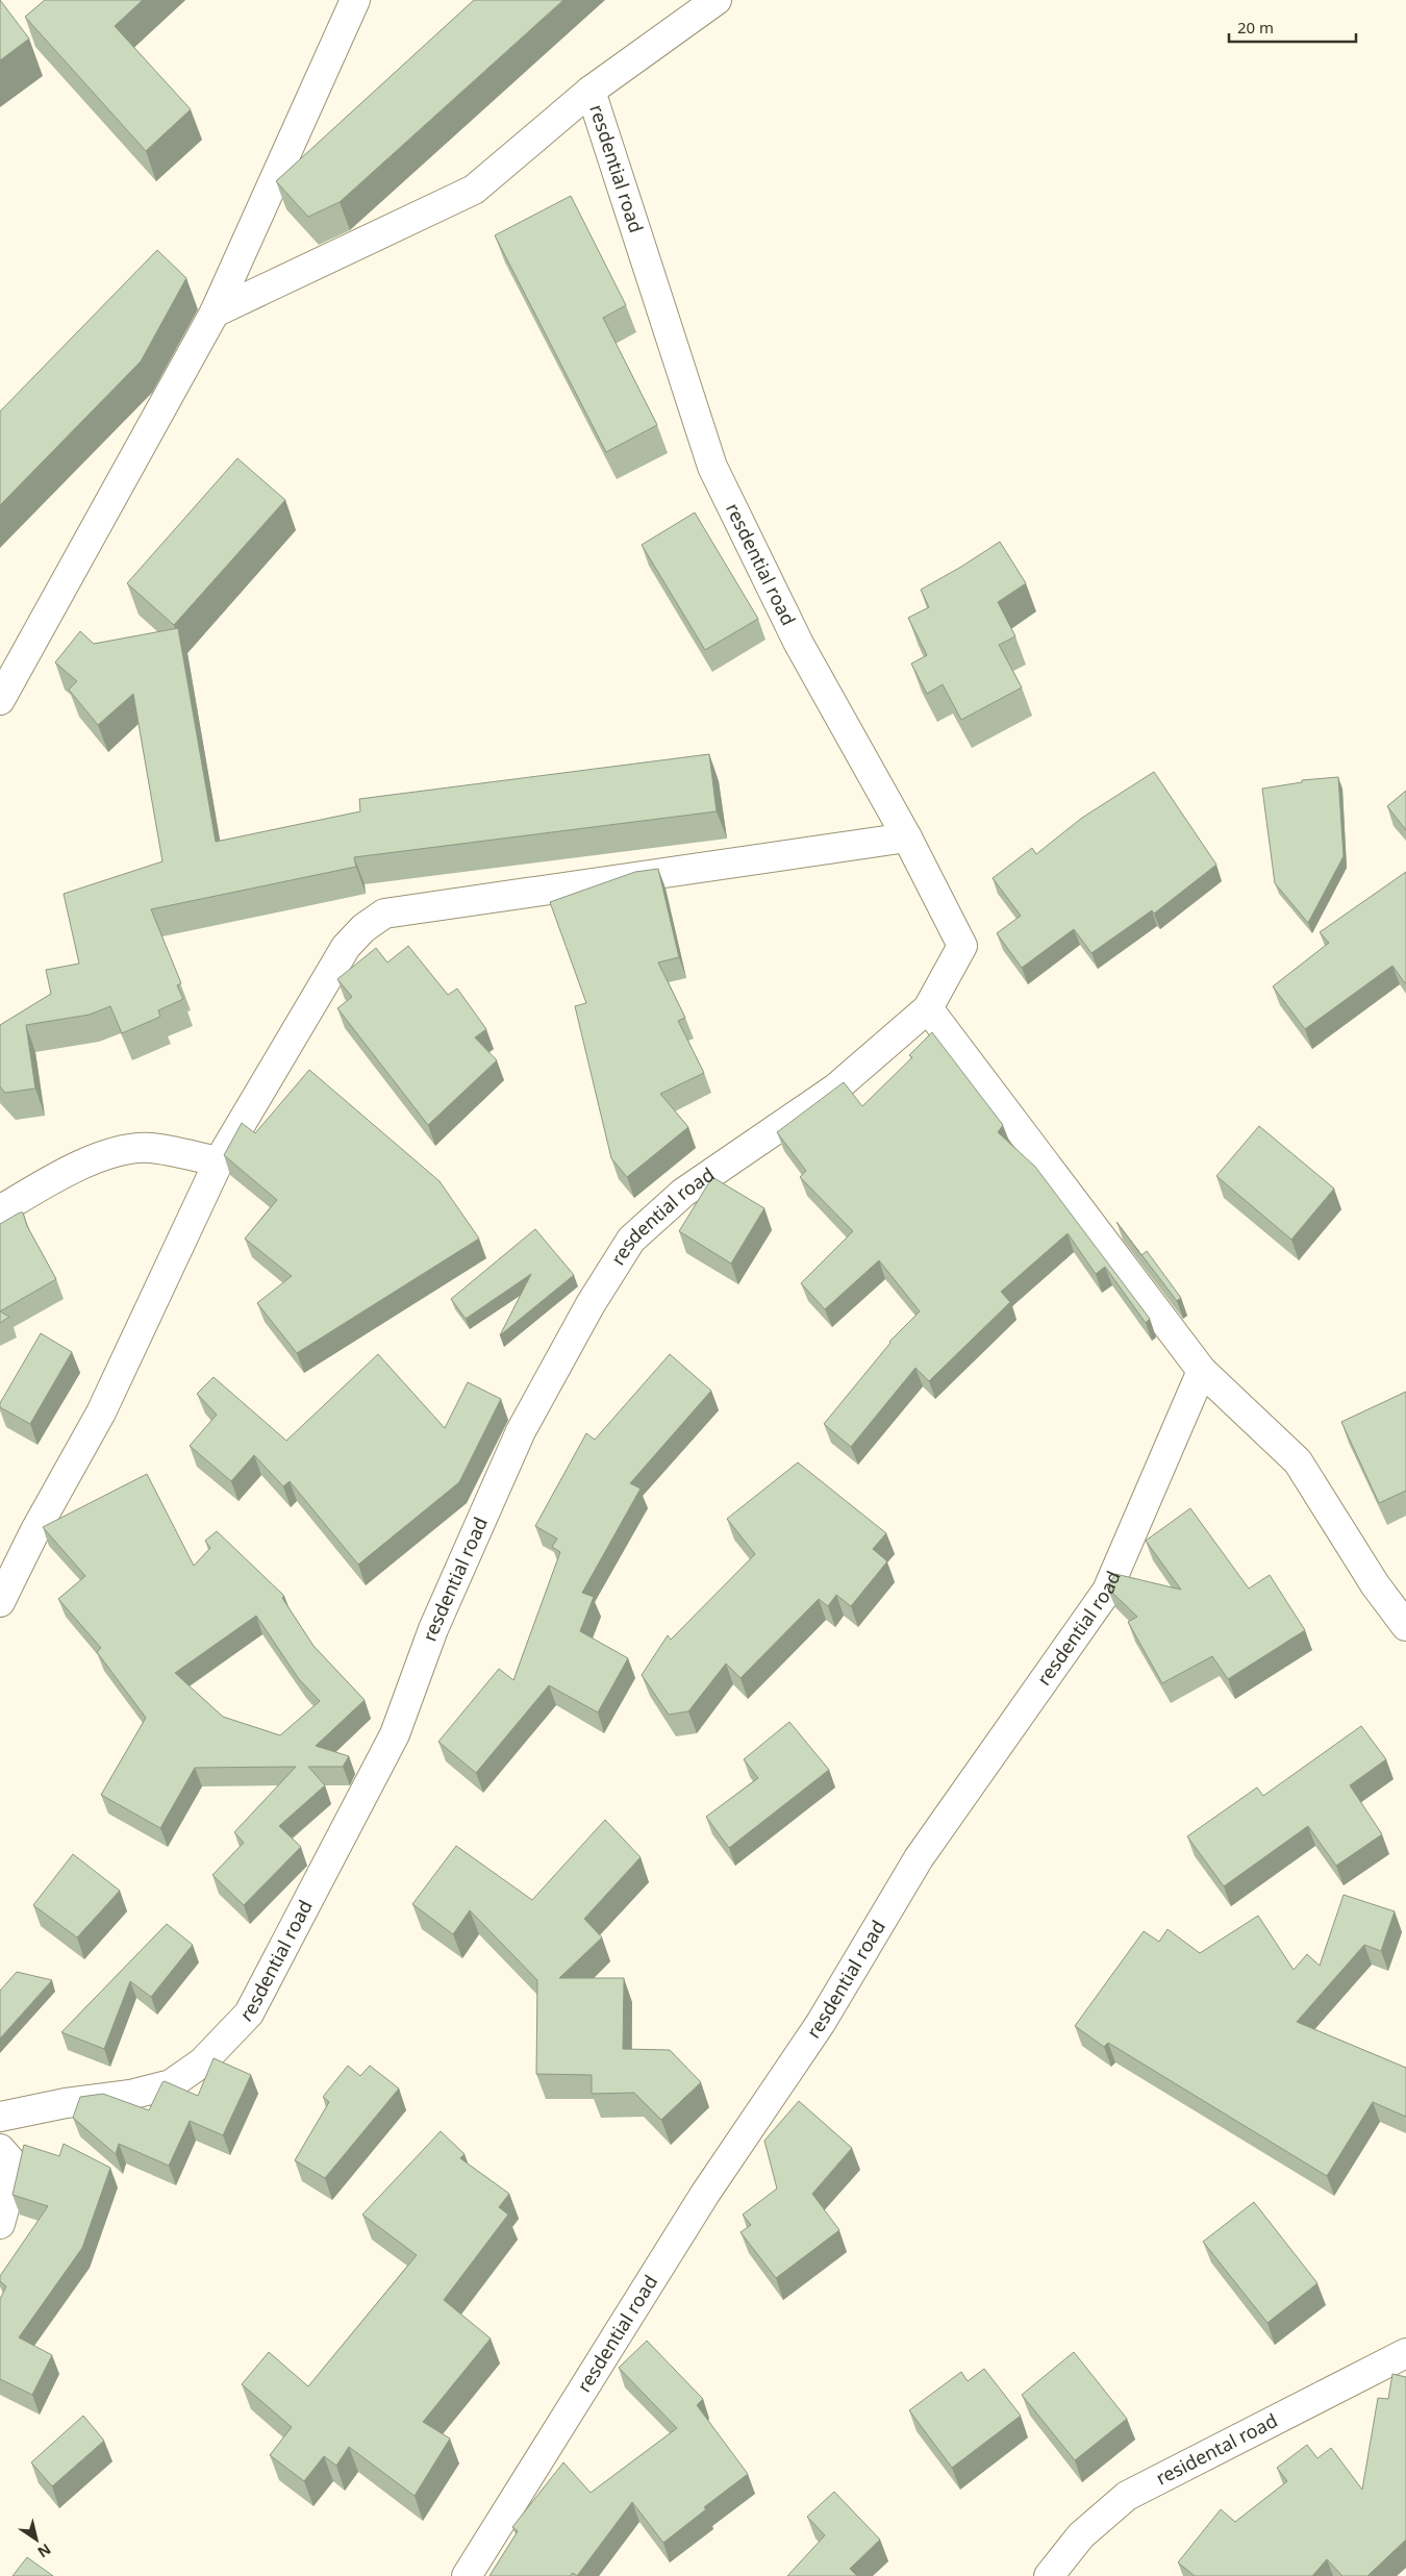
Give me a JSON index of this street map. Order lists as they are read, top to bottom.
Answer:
{
  "streets": {
    "street": ["resdential road", "residental road"]
  },
  "scale_bar": "20 m",
  "north": "bottom right"
}
